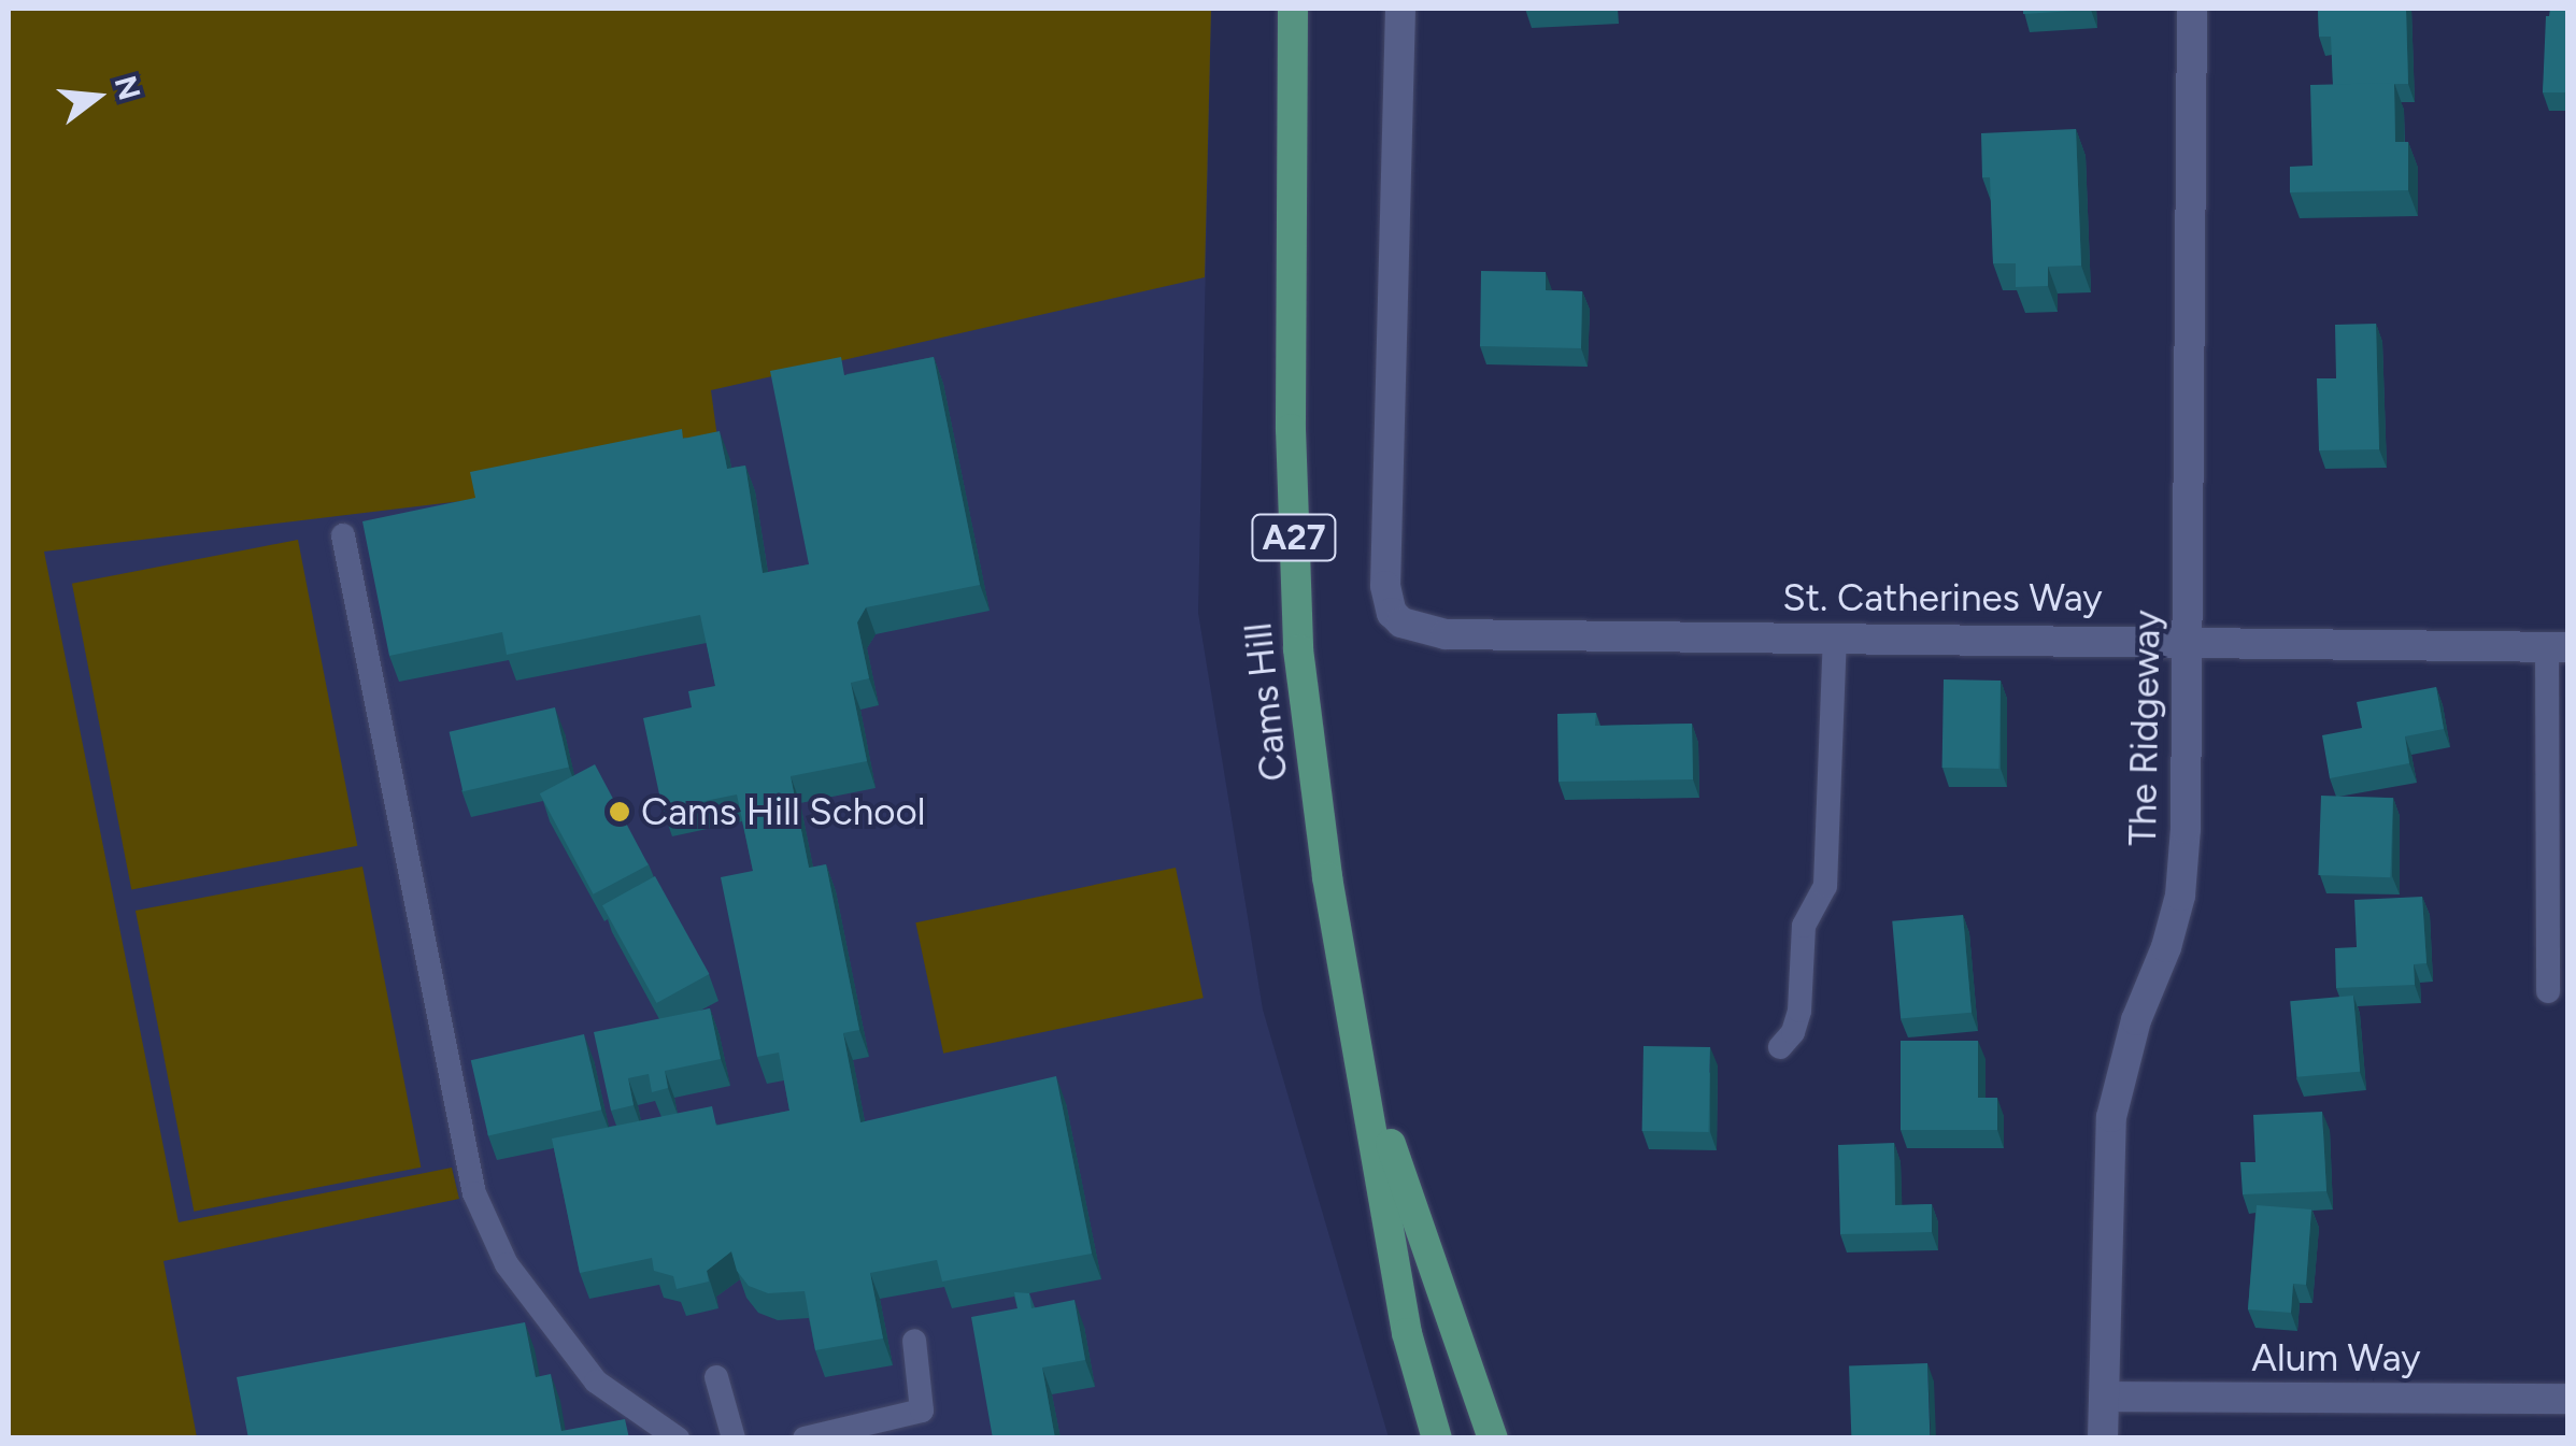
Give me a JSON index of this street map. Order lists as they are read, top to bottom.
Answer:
{
  "streets": {
    "main road": ["A27", "Cams Hill"],
    "street": ["St. Catherines Way", "The Ridgeway", "Alum Way"]
  },
  "crossings": [
    ["St. Catherines Way", "The Ridgeway"],
    ["The Ridgeway", "Alum Way"]
  ],
  "places": ["Cams Hill School"],
  "north": "right"
}
